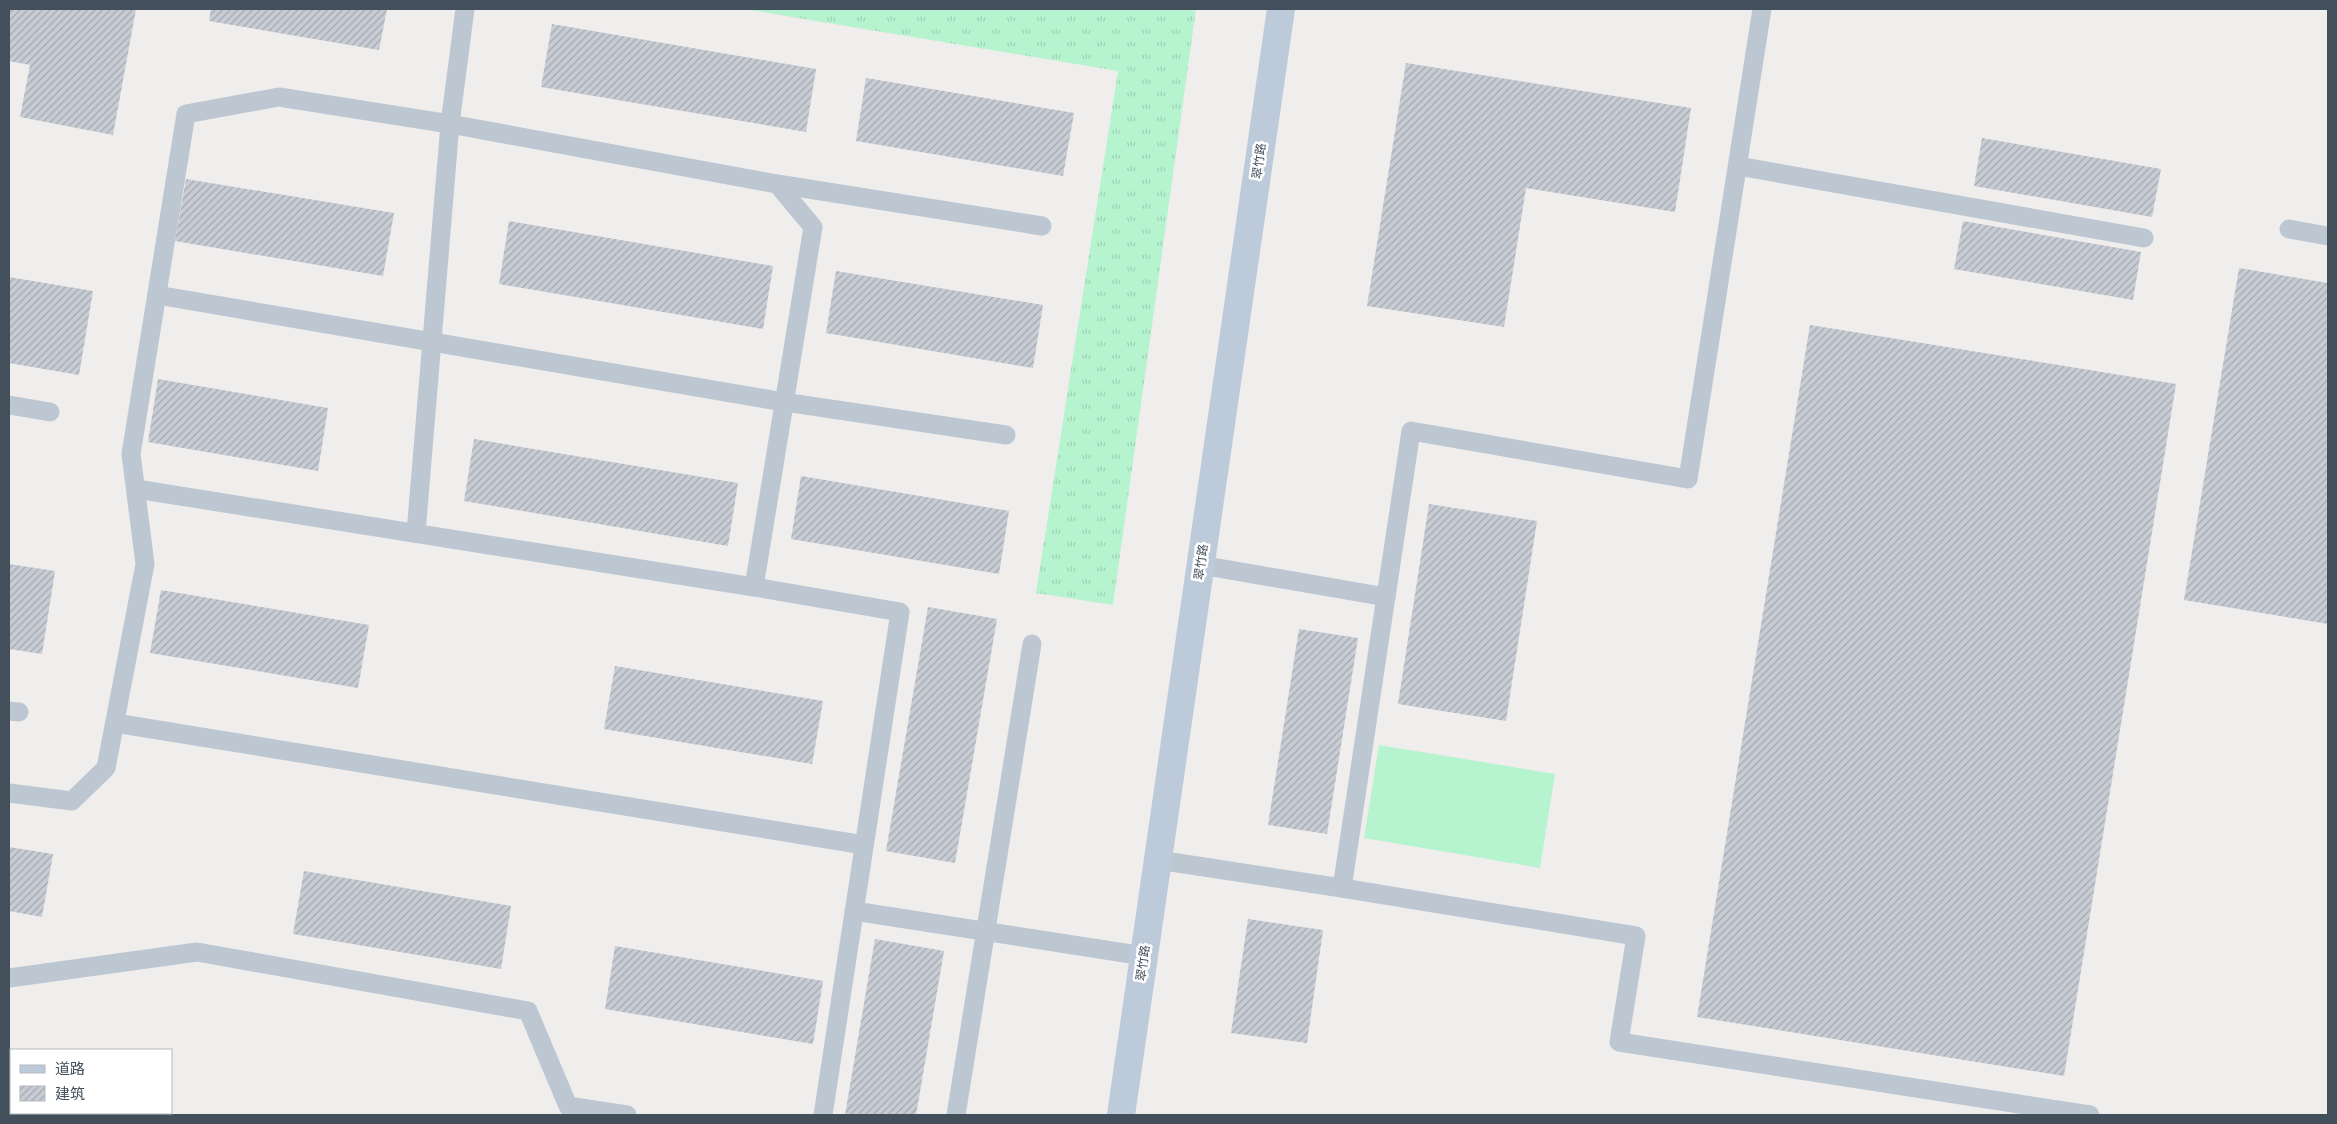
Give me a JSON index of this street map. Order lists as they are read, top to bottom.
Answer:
{
  "streets": {
    "street": ["翠竹路"]
  },
  "legend": ["道路", "建筑"]
}
